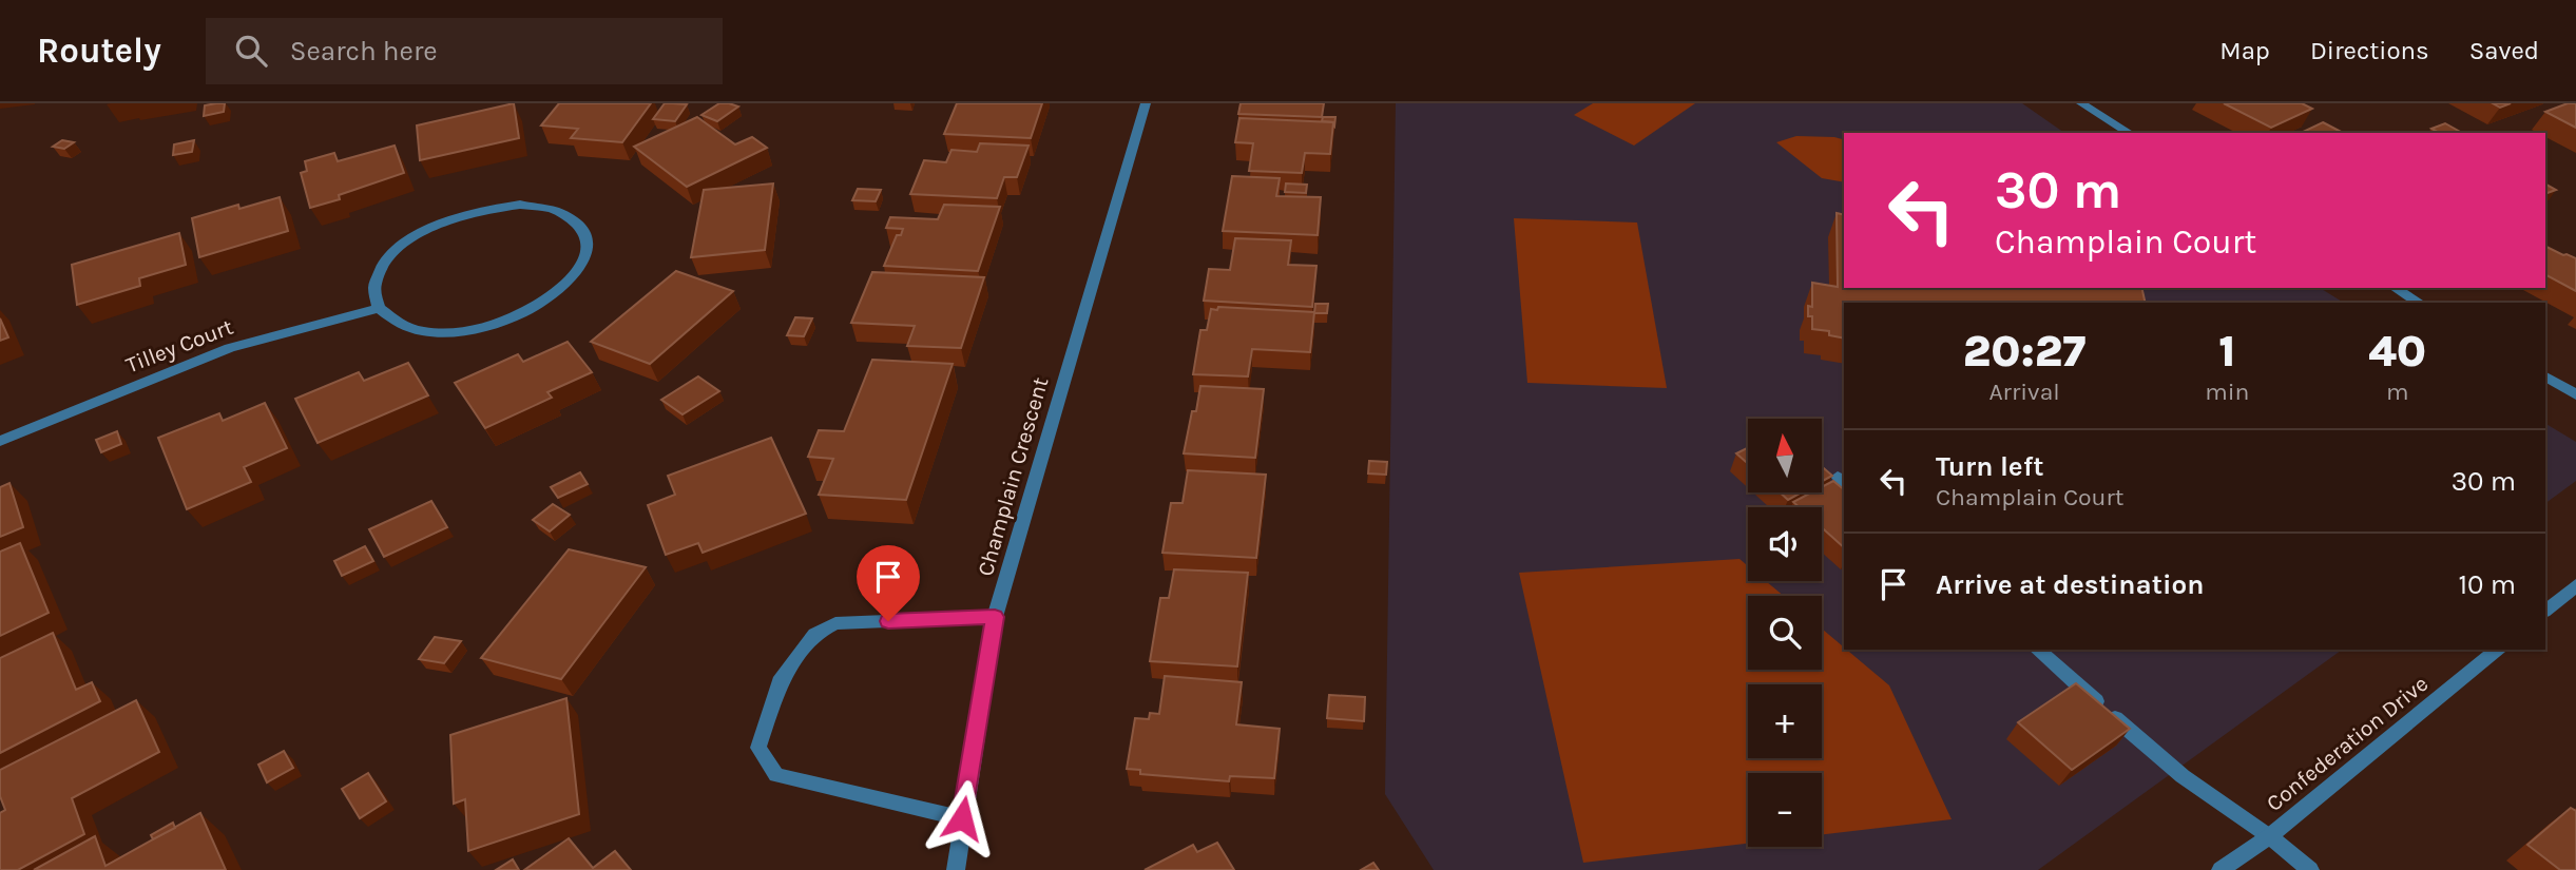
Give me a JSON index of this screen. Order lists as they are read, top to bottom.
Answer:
{
  "streets": {
    "street": ["Tilley Court", "Champlain Crescent", "Confederation Drive"]
  },
  "north": "top",
  "page": {
    "header": "Routely",
    "search": "Search here",
    "nav": ["Map", "Directions", "Saved"],
    "turn": ["30 m", "Champlain Court"],
    "eta": [
      "20:27",
      "Arrival",
      "1",
      "min",
      "40",
      "m"
    ],
    "map_buttons": ["+", "−"],
    "list": [
      {
        "name": "Turn left",
        "note": "Champlain Court",
        "value": "30 m"
      },
      {
        "name": "Arrive at destination",
        "value": "10 m"
      }
    ]
  }
}
